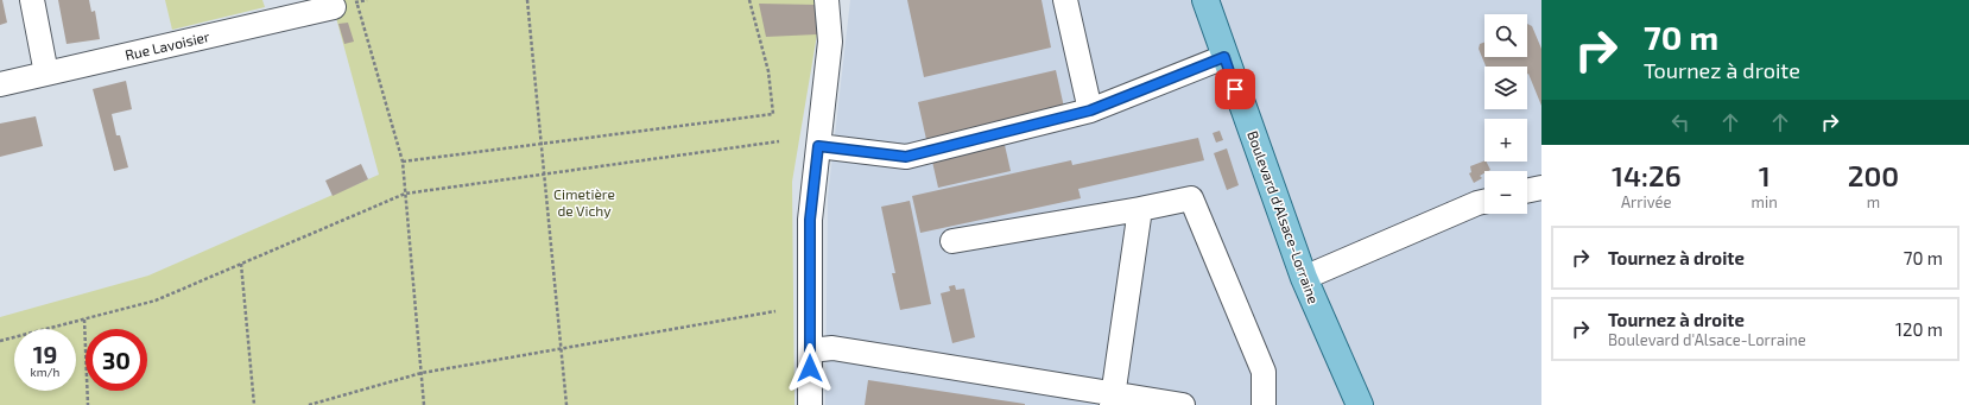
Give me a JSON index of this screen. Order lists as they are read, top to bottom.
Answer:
{
  "streets": {
    "main road": ["Boulevard d'Alsace-Lorraine"],
    "street": ["Rue Lavoisier"]
  },
  "parks": ["Cimetière de Vichy"],
  "page": {
    "turn": ["70 m", "Tournez à droite"],
    "map_buttons": ["+", "−"],
    "eta": [
      "14:26",
      "Arrivée",
      "1",
      "min",
      "200",
      "m"
    ],
    "list": [
      {
        "name": "Tournez à droite",
        "value": "70 m"
      },
      {
        "name": "Tournez à droite",
        "note": "Boulevard d'Alsace-Lorraine",
        "value": "120 m"
      }
    ],
    "speed": "19 km/h",
    "limit": "30"
  }
}
